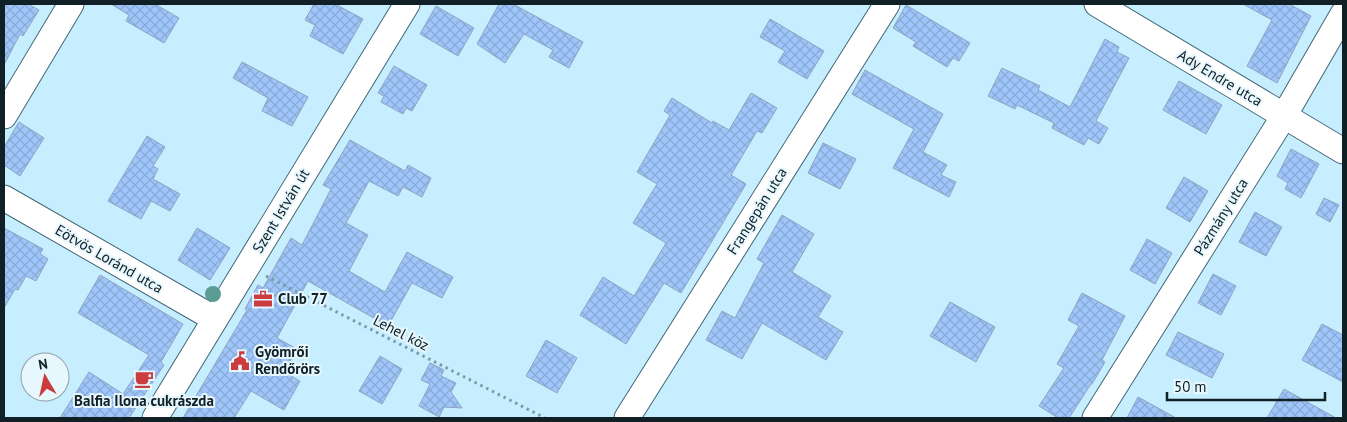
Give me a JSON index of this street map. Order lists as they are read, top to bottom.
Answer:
{
  "streets": {
    "street": [
      "Ady Endre utca",
      "Szent István út",
      "Frangepán utca",
      "Pázmány utca",
      "Eötvös Loránd utca"
    ],
    "path": ["Lehel köz"]
  },
  "crossings": [
    ["Ady Endre utca", "Pázmány utca"],
    ["Szent István út", "Eötvös Loránd utca"],
    ["Szent István út", "Lehel köz"]
  ],
  "places": {
    "office": ["Club 77"],
    "public building": ["Gyömrői Rendőrörs"],
    "cafe": ["Balfia Ilona cukrászda"]
  },
  "scale_bar": "50 m",
  "north": "top"
}
